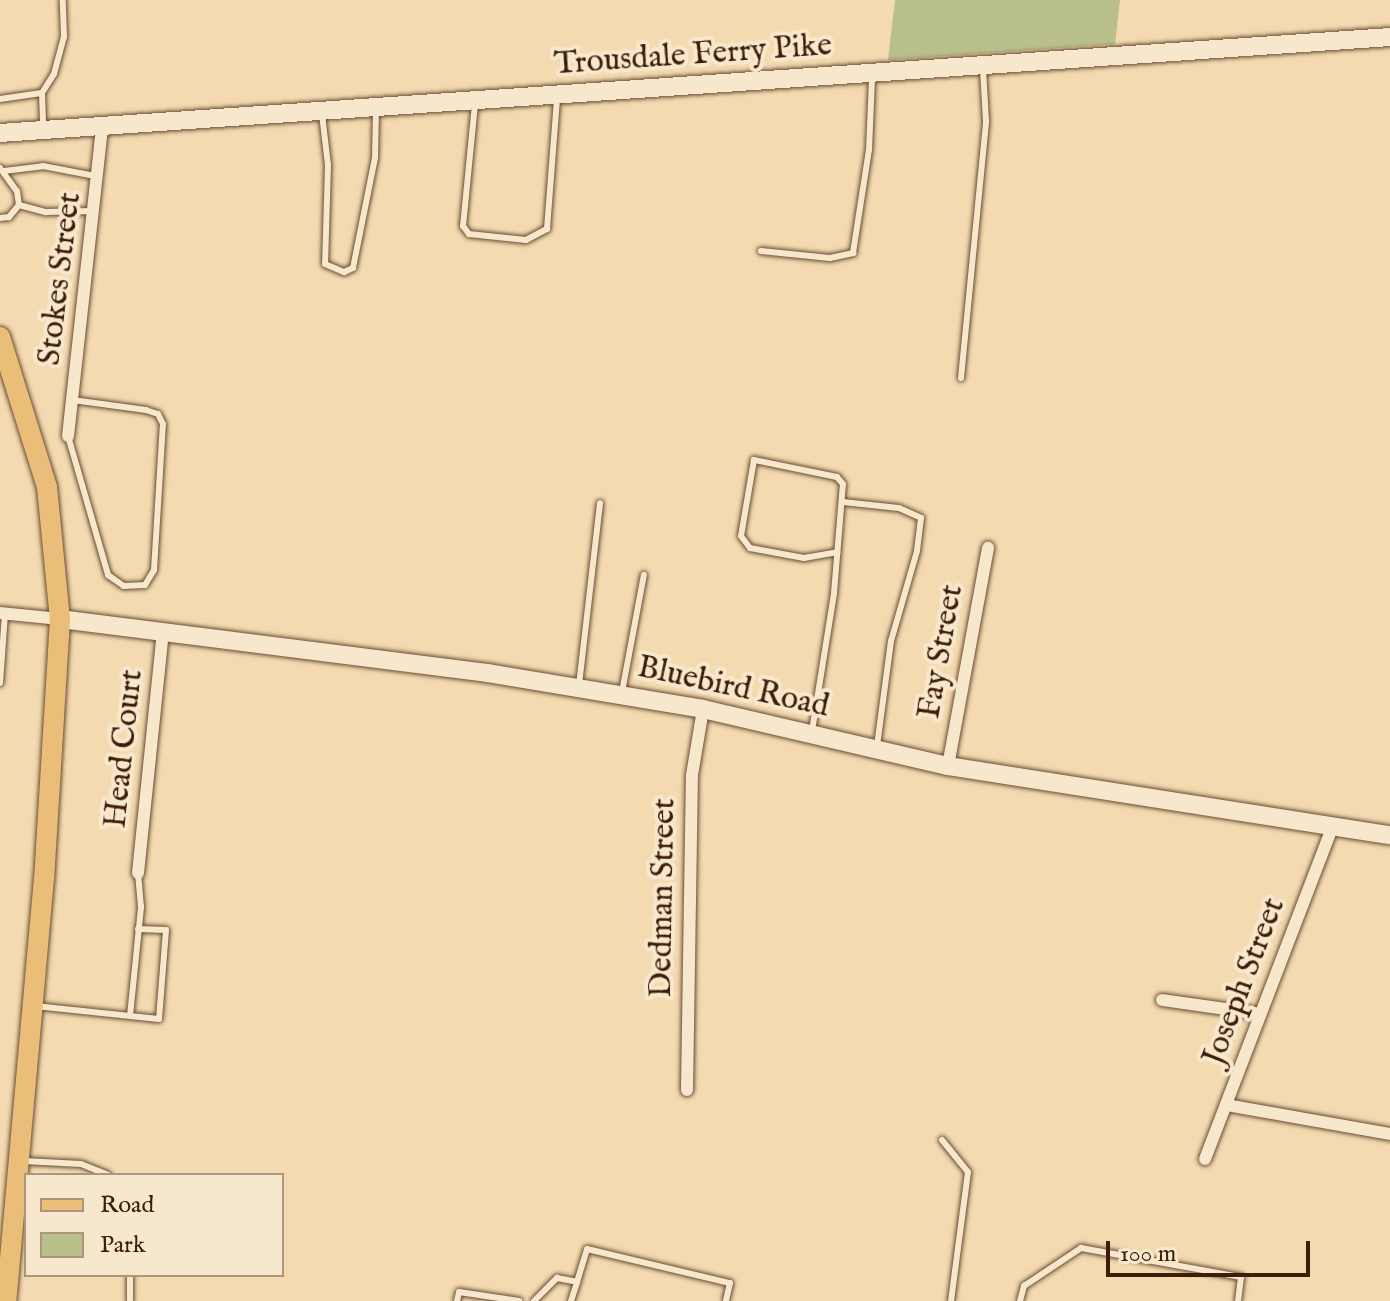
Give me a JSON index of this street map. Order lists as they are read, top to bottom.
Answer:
{
  "streets": {
    "main road": ["Trousdale Ferry Pike", "Bluebird Road"],
    "street": [
      "Stokes Street",
      "Fay Street",
      "Head Court",
      "Dedman Street",
      "Joseph Street"
    ]
  },
  "crossings": [
    ["Trousdale Ferry Pike", "Stokes Street"],
    ["Fay Street", "Bluebird Road"],
    ["Bluebird Road", "Head Court"],
    ["Bluebird Road", "Dedman Street"],
    ["Bluebird Road", "Joseph Street"]
  ],
  "legend": ["Road", "Park"],
  "scale_bar": "100 m"
}
